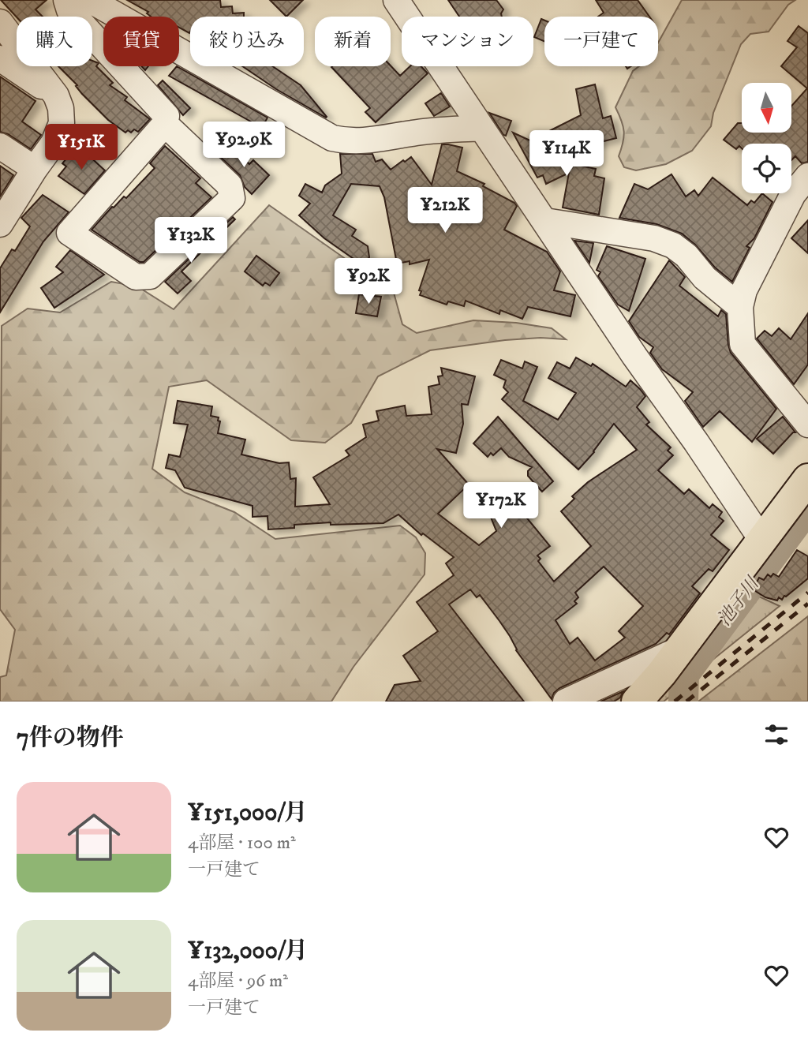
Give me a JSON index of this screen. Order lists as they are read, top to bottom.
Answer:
{
  "water": ["池子川"],
  "north": "bottom",
  "page": {
    "chip": [
      "購入",
      "賃貸",
      "絞り込み",
      "新着",
      "マンション",
      "一戸建て"
    ],
    "price": [
      "¥92.9K",
      "¥151K",
      "¥114K",
      "¥212K",
      "¥132K",
      "¥92K",
      "¥172K"
    ],
    "heading": "7件の物件",
    "list": [
      {
        "name": "¥151,000/月",
        "note": "4部屋 · 100 m² · 一戸建て"
      },
      {
        "name": "¥132,000/月",
        "note": "4部屋 · 96 m² · 一戸建て"
      }
    ]
  }
}
